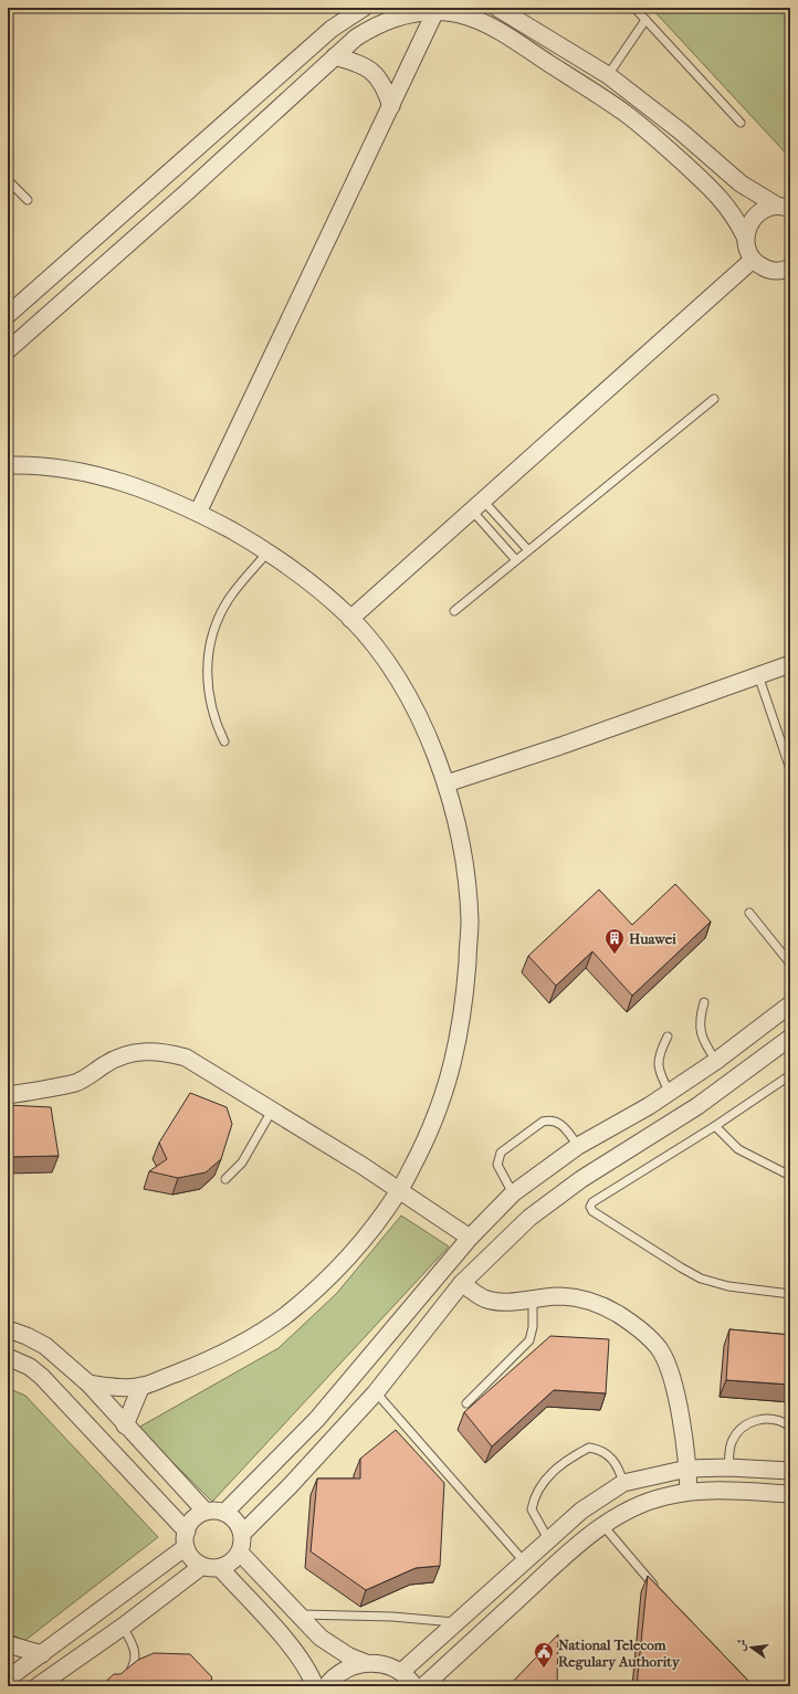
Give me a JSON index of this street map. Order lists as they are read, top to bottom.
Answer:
{
  "places": {
    "building": ["Huawei"],
    "public building": ["National Telecom Regulary Authority"]
  },
  "north": "left"
}
